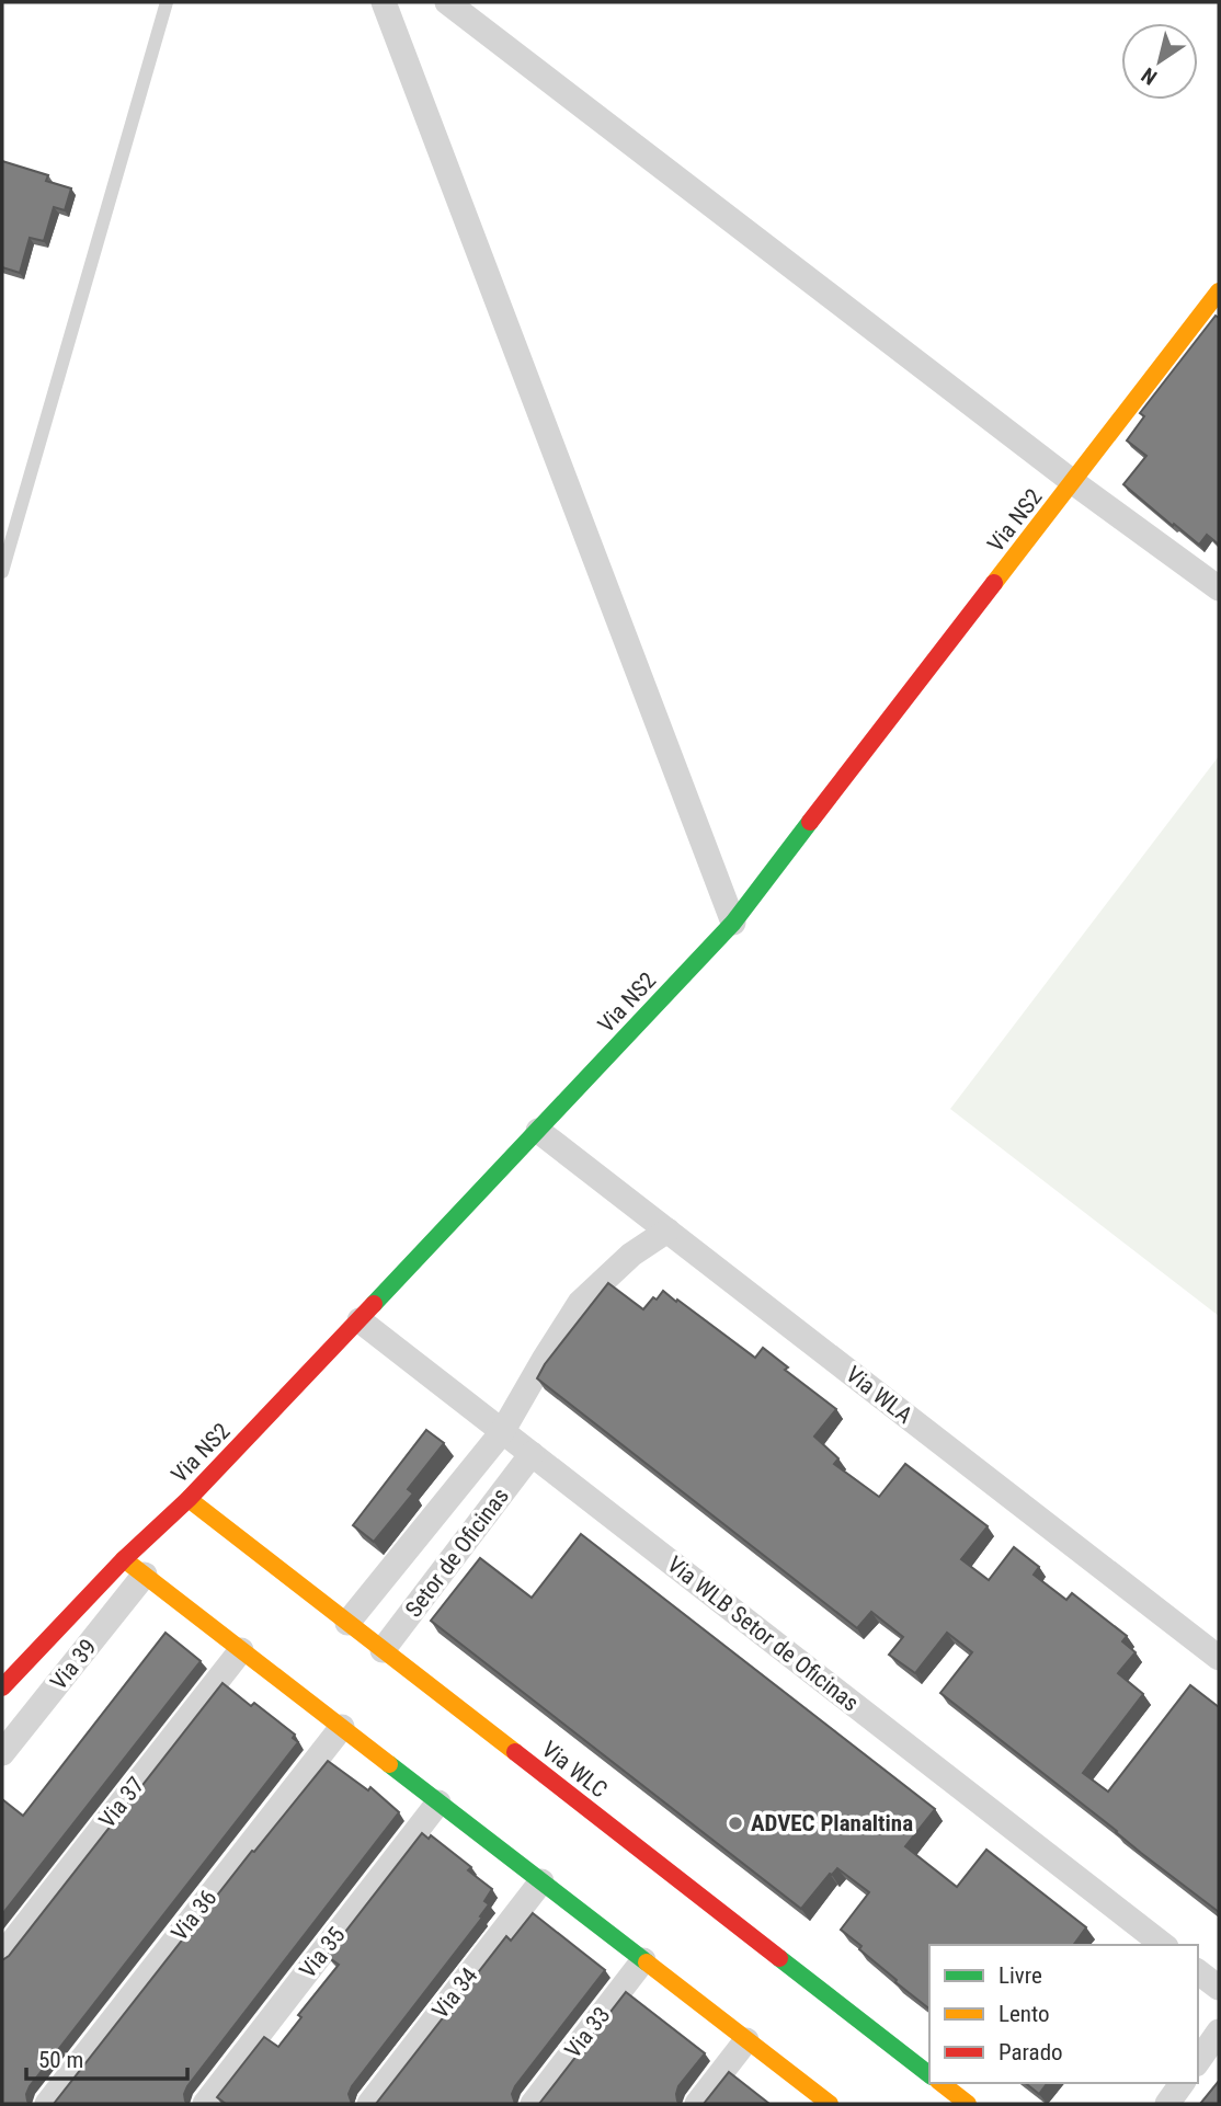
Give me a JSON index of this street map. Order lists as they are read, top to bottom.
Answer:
{
  "streets": {
    "street": [
      "Via NS2",
      "Via WLA",
      "Setor de Oficinas",
      "Via WLB Setor de Oficinas",
      "Via 39",
      "Via WLC",
      "Via 37",
      "Via 36",
      "Via 35",
      "Via 34",
      "Via 33"
    ]
  },
  "crossings": [
    ["Via NS2", "Via WLA"],
    ["Via NS2", "Via WLB Setor de Oficinas"],
    ["Via NS2", "Via 39"],
    ["Via NS2", "Via WLC"],
    ["Setor de Oficinas", "Via WLB Setor de Oficinas"],
    ["Setor de Oficinas", "Via WLC"]
  ],
  "places": ["ADVEC Planaltina"],
  "legend": ["Livre", "Lento", "Parado"],
  "scale_bar": "50 m",
  "north": "bottom left"
}
